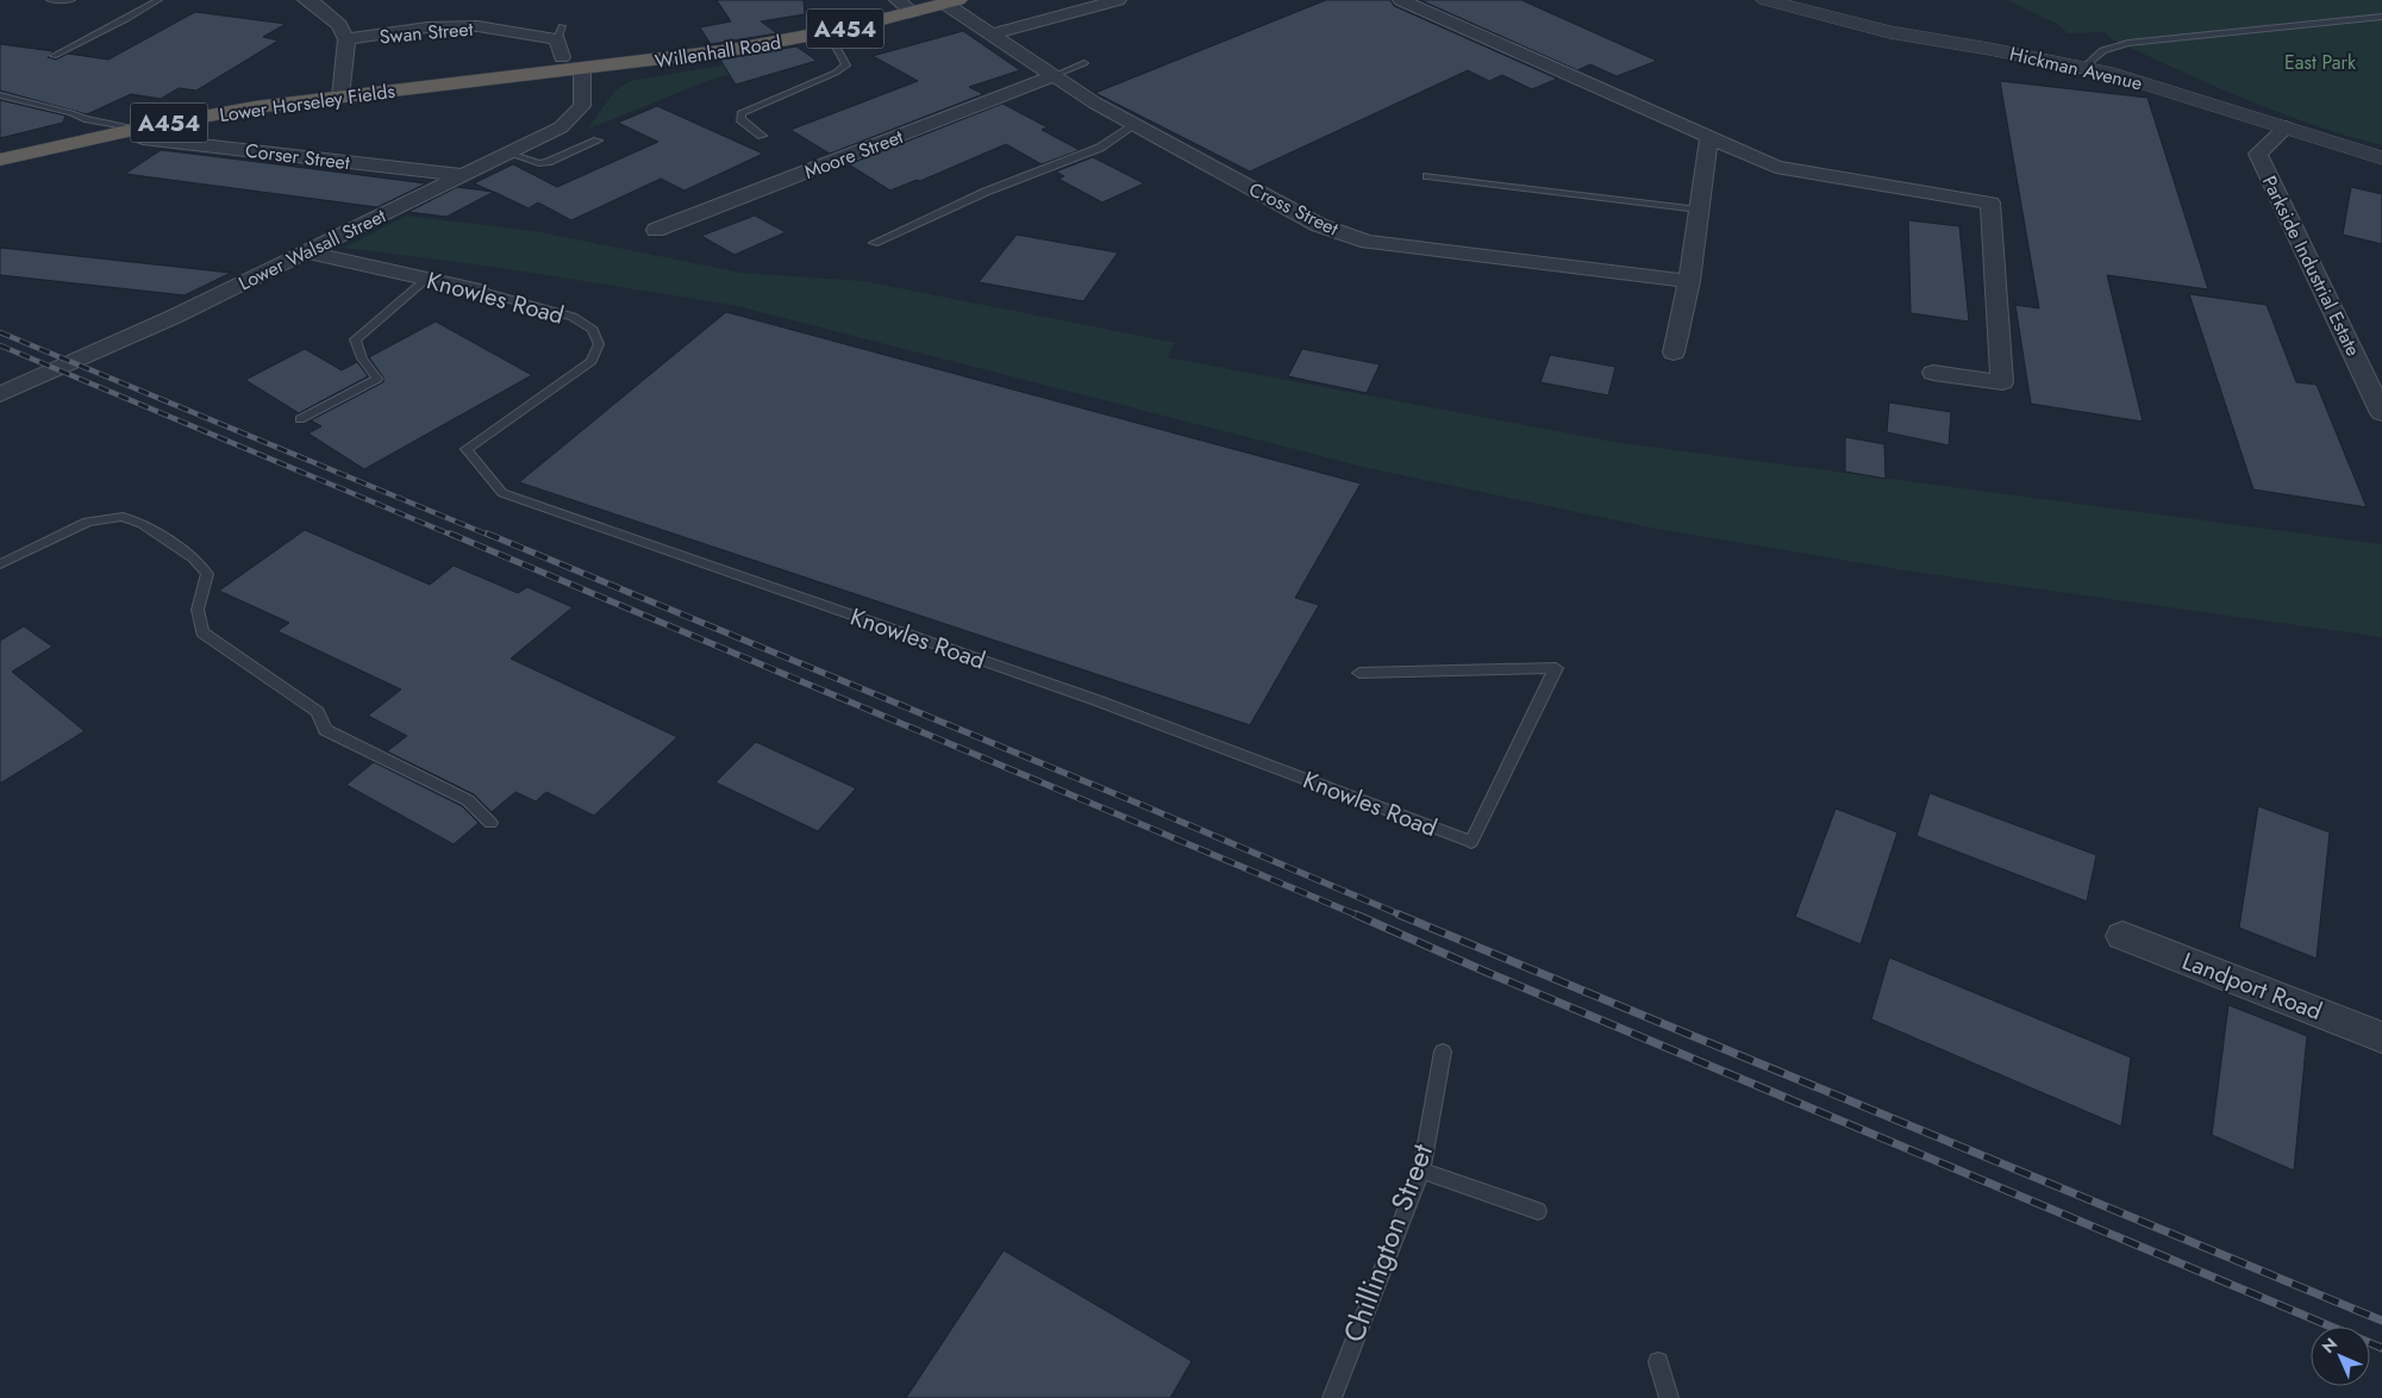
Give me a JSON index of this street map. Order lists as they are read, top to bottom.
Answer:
{
  "streets": {
    "highway": ["A454", "Willenhall Road", "Lower Horseley Fields"],
    "street": [
      "Swan Street",
      "Hickman Avenue",
      "Moore Street",
      "Corser Street",
      "Cross Street",
      "Lower Walsall Street",
      "Parkside Industrial Estate",
      "Knowles Road",
      "Landport Road"
    ],
    "lane": ["Chillington Street"]
  },
  "crossings": [
    ["Willenhall Road", "Lower Horseley Fields"],
    ["Willenhall Road", "Cross Street"],
    ["Willenhall Road", "Lower Walsall Street"],
    ["Hickman Avenue", "Parkside Industrial Estate"],
    ["Lower Horseley Fields", "Corser Street"],
    ["Lower Horseley Fields", "Lower Walsall Street"],
    ["Moore Street", "Cross Street"],
    ["Corser Street", "Lower Walsall Street"],
    ["Lower Walsall Street", "Knowles Road"]
  ],
  "parks": ["East Park"],
  "north": "top left"
}
